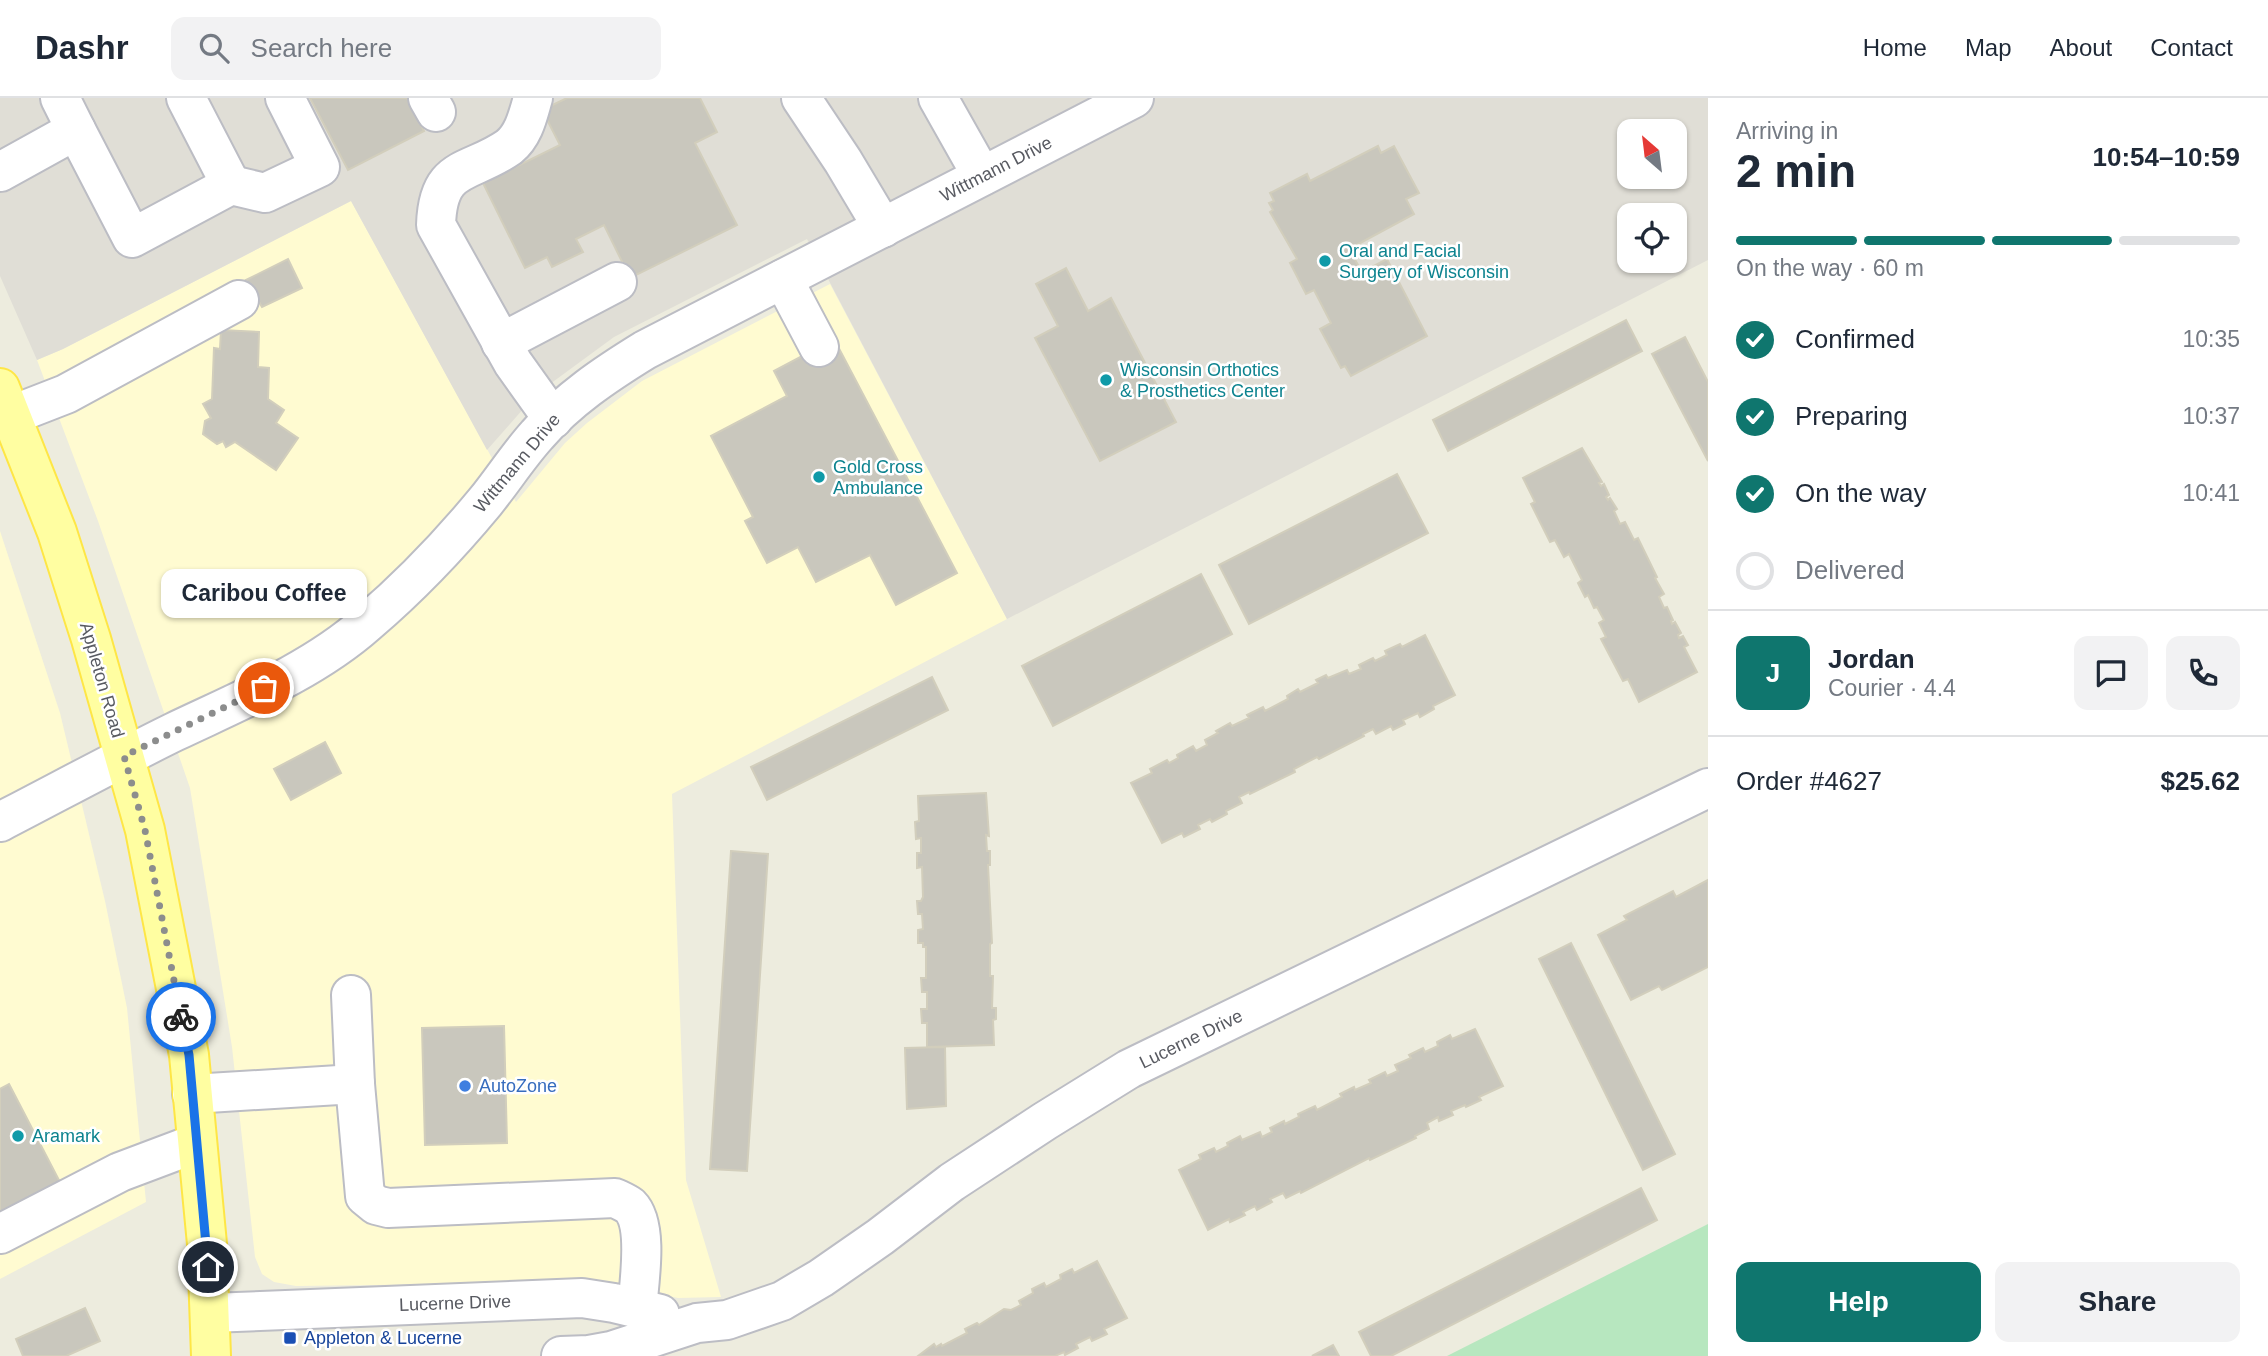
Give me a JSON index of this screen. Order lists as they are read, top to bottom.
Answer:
{
  "streets": {
    "main road": ["Appleton Road"],
    "street": ["Wittmann Drive", "Lucerne Drive"]
  },
  "crossings": [
    ["Wittmann Drive", "Appleton Road"],
    ["Appleton Road", "Lucerne Drive"]
  ],
  "places": {
    "other": [
      "Oral and Facial Surgery of Wisconsin",
      "Wisconsin Orthotics & Prosthetics Center",
      "Gold Cross Ambulance",
      "Caribou Coffee",
      "AutoZone",
      "Aramark"
    ],
    "transit": ["Appleton & Lucerne"]
  },
  "north": "top left",
  "page": {
    "header": "Dashr",
    "search": "Search here",
    "nav": [
      "Home",
      "Map",
      "About",
      "Contact"
    ],
    "heading": ["2 min", "Arriving in", "10:54–10:59"],
    "panel": [
      "Jordan",
      "Courier · 4.4",
      "Order #4627",
      "$25.62"
    ],
    "bar": "On the way · 60 m",
    "list": [
      ["Confirmed", "10:35"],
      ["Preparing", "10:37"],
      ["On the way", "10:41"],
      "Delivered"
    ],
    "bubble": "Caribou Coffee",
    "round": "J",
    "buttons": ["Help", "Share"]
  }
}
